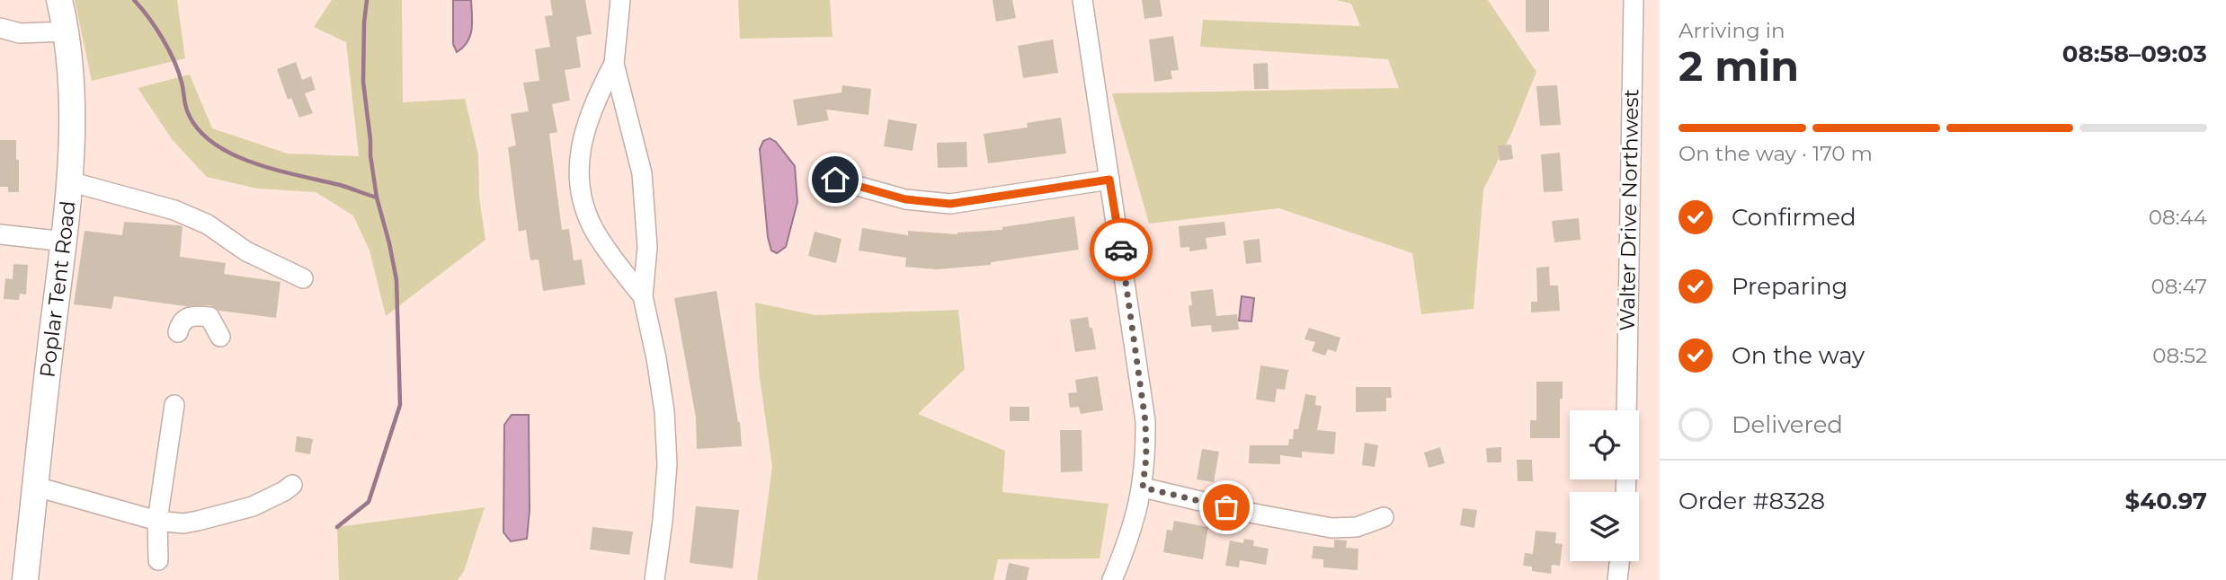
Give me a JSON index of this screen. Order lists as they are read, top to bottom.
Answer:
{
  "streets": {
    "main road": ["Poplar Tent Road"],
    "street": ["Walter Drive Northwest"]
  },
  "page": {
    "heading": ["2 min", "Arriving in", "08:58–09:03"],
    "panel": ["Order #8328", "$40.97"],
    "bar": "On the way · 170 m",
    "list": [
      ["Confirmed", "08:44"],
      ["Preparing", "08:47"],
      ["On the way", "08:52"],
      "Delivered"
    ]
  }
}
